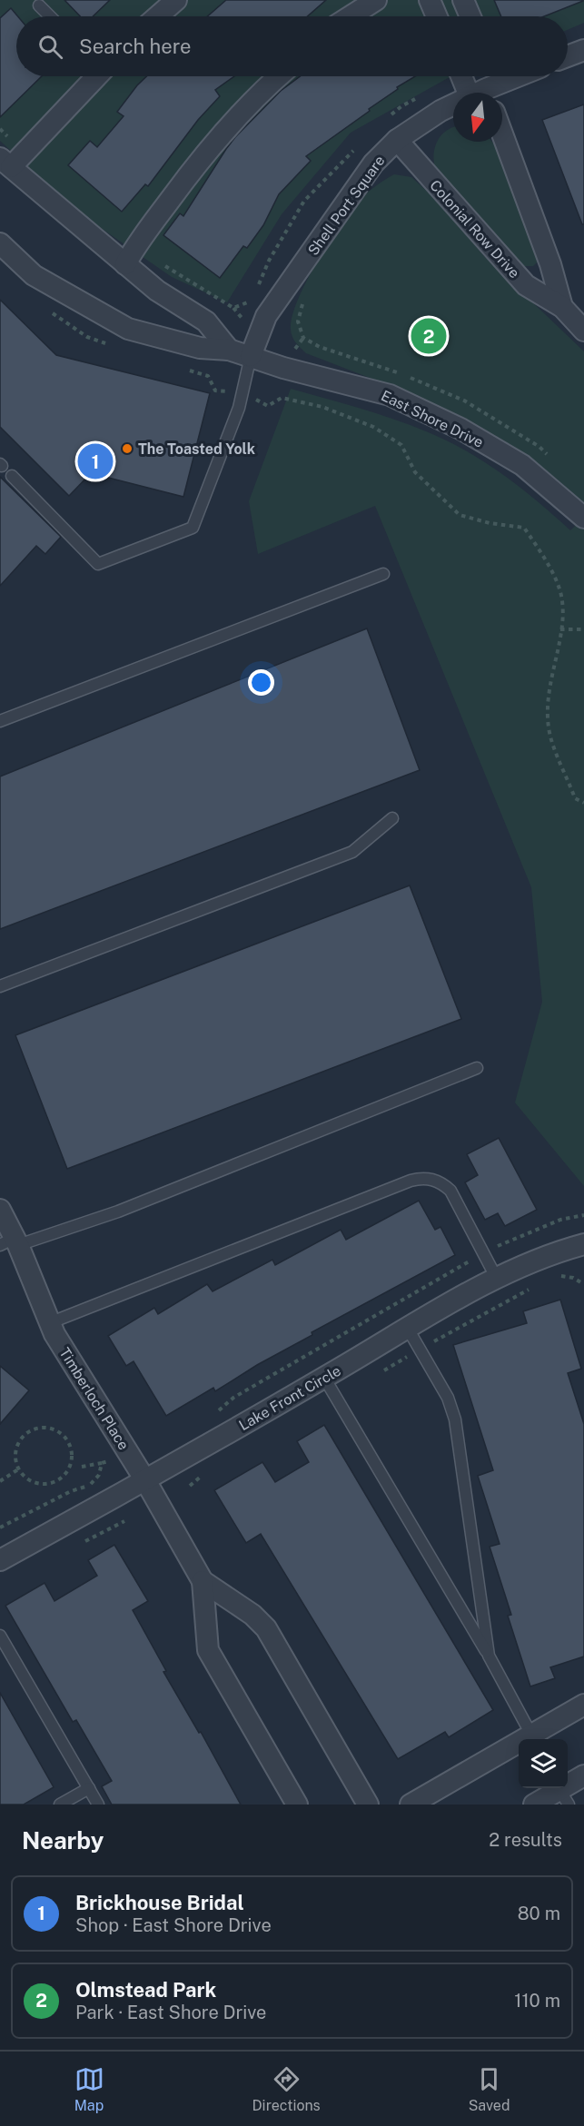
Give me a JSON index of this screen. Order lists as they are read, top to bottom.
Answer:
{
  "streets": {
    "street": [
      "Shell Port Square",
      "Colonial Row Drive",
      "East Shore Drive",
      "Lake Front Circle",
      "Timberloch Place"
    ]
  },
  "crossings": [
    ["Shell Port Square", "Colonial Row Drive"],
    ["Shell Port Square", "East Shore Drive"],
    ["Lake Front Circle", "Timberloch Place"]
  ],
  "places": ["The Toasted Yolk"],
  "north": "bottom",
  "page": {
    "search": "Search here",
    "pins": ["2", "1"],
    "heading": ["Nearby", "2 results"],
    "list": [
      {
        "mark": "1",
        "name": "Brickhouse Bridal",
        "note": "Shop · East Shore Drive",
        "value": "80 m"
      },
      {
        "mark": "2",
        "name": "Olmstead Park",
        "note": "Park · East Shore Drive",
        "value": "110 m"
      }
    ],
    "nav": ["Map", "Directions", "Saved"]
  }
}
